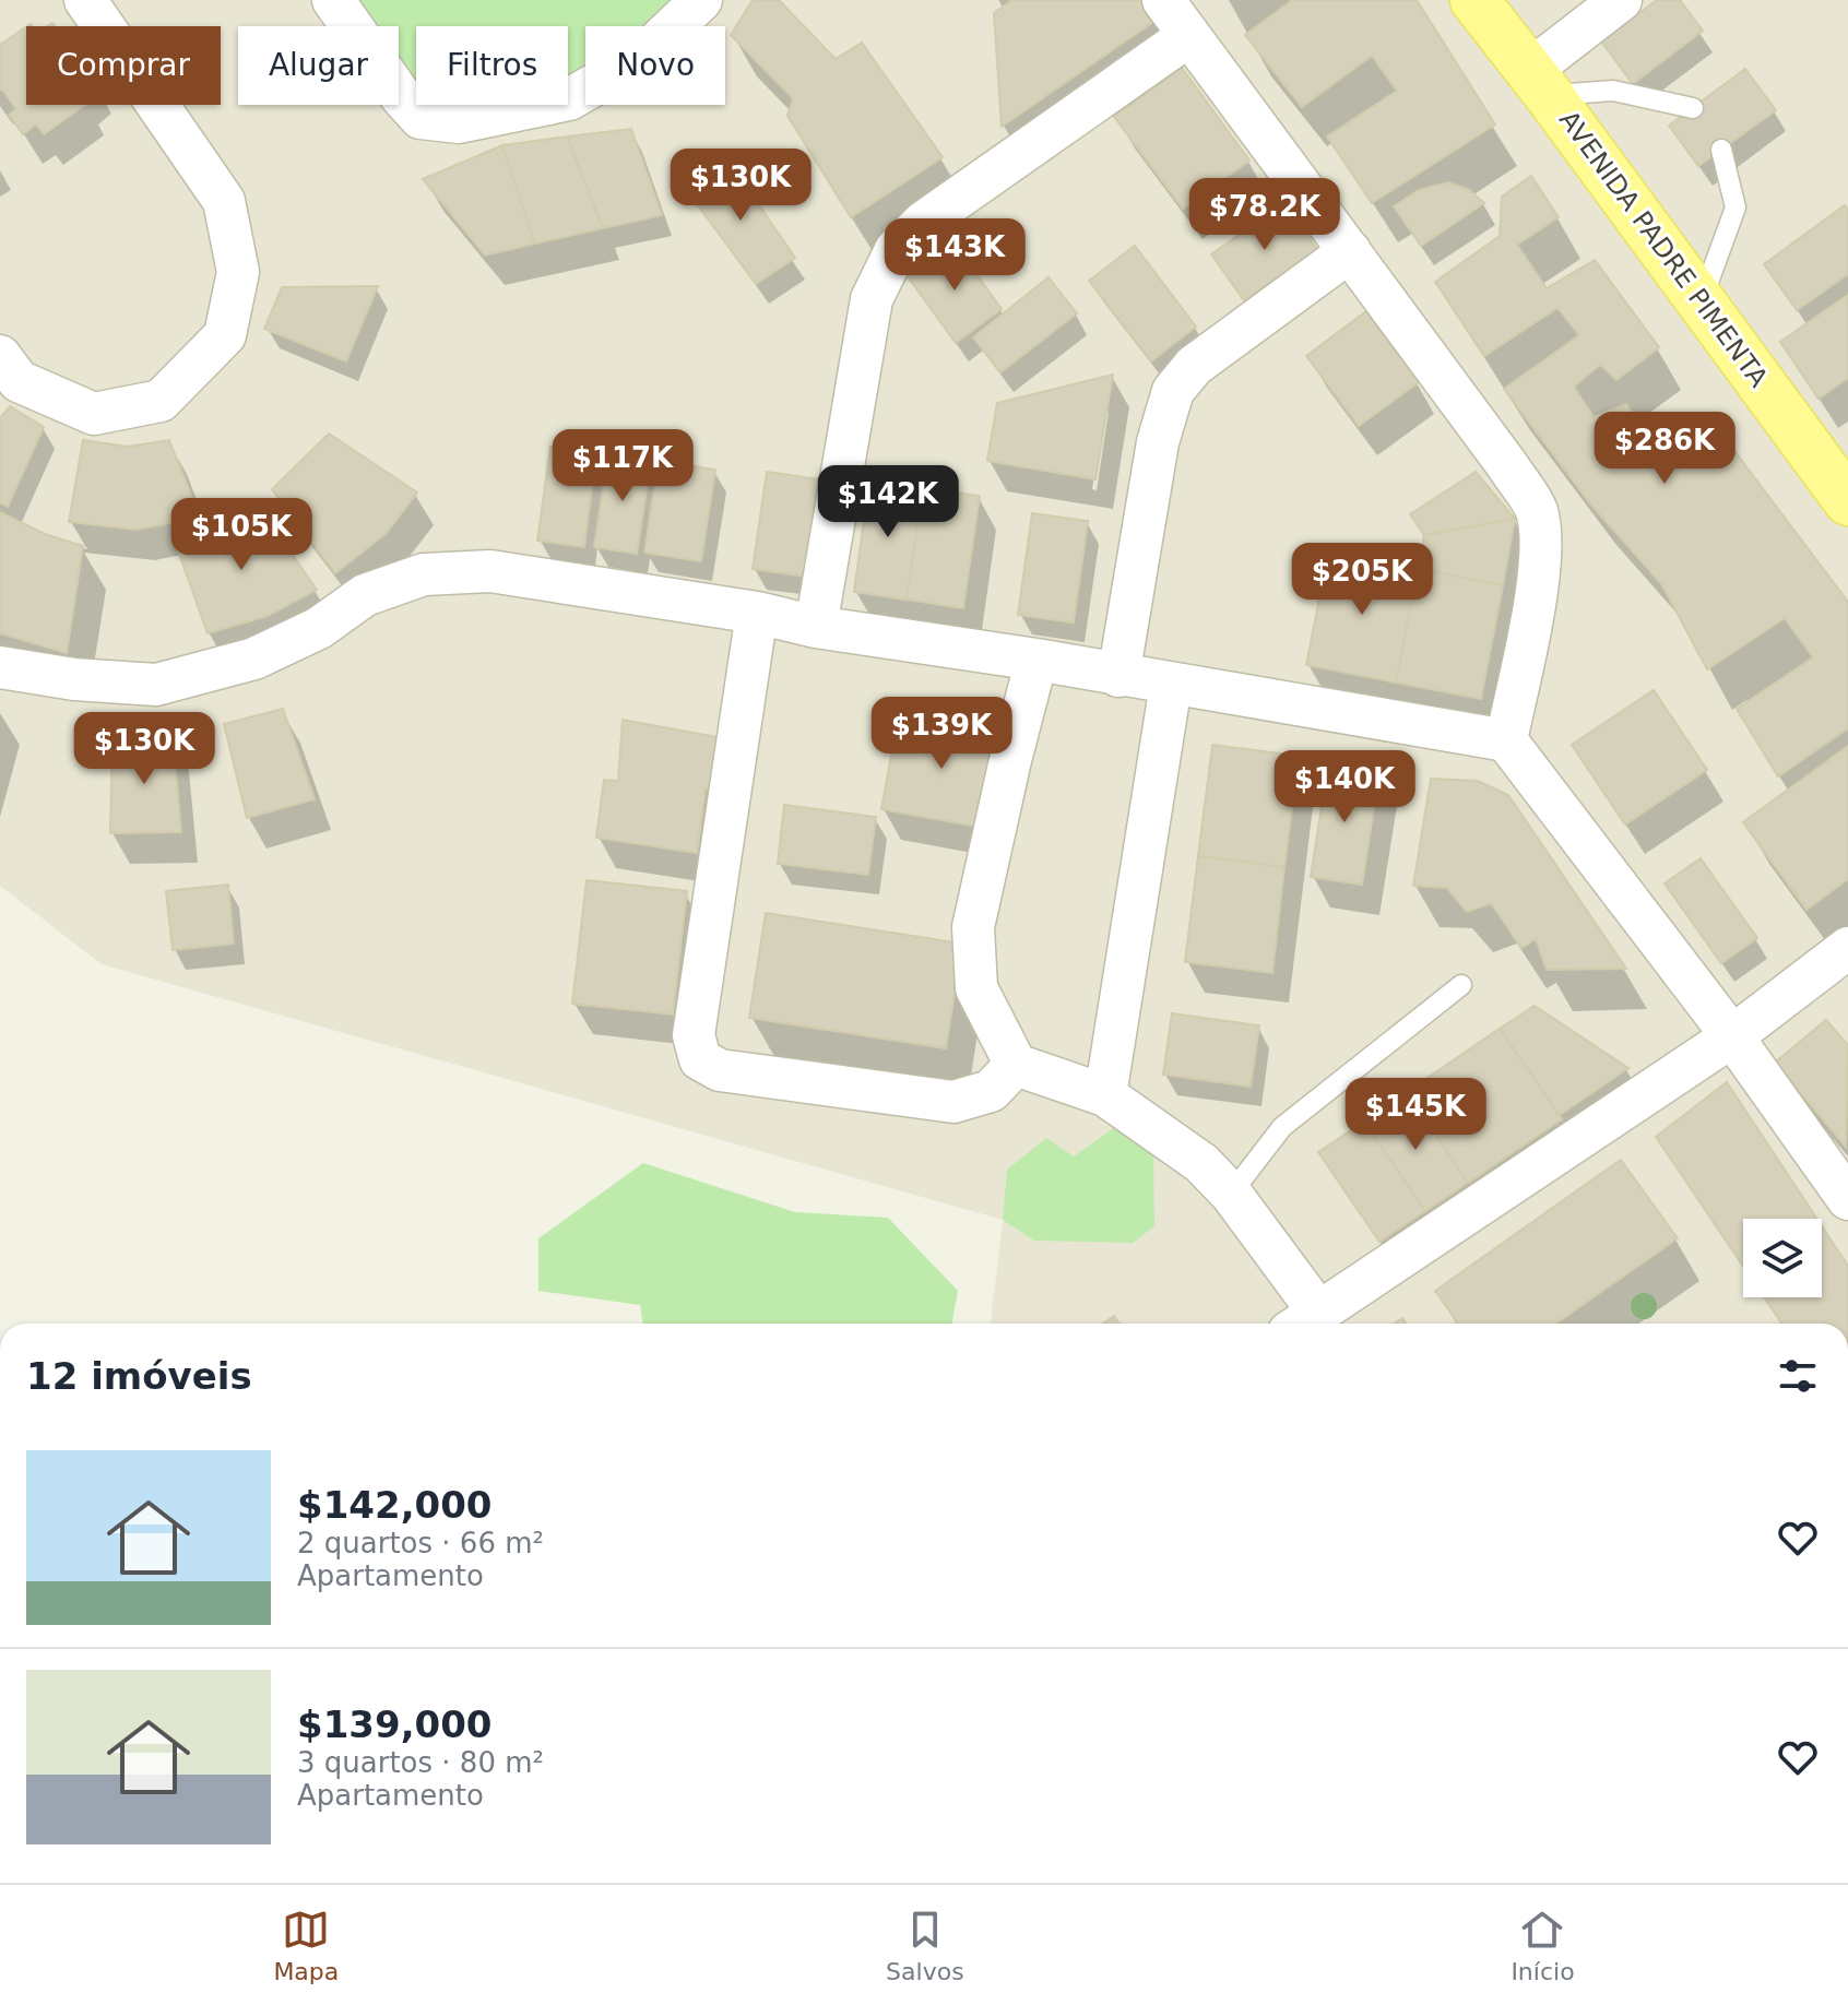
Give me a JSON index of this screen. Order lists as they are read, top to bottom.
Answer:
{
  "streets": {
    "main road": ["AVENIDA PADRE PIMENTA"]
  },
  "page": {
    "chip": [
      "Comprar",
      "Alugar",
      "Filtros",
      "Novo"
    ],
    "price": [
      "$130K",
      "$78.2K",
      "$143K",
      "$286K",
      "$117K",
      "$142K",
      "$105K",
      "$205K",
      "$139K",
      "$130K",
      "$140K",
      "$145K"
    ],
    "heading": "12 imóveis",
    "list": [
      {
        "name": "$142,000",
        "note": "2 quartos · 66 m² · Apartamento"
      },
      {
        "name": "$139,000",
        "note": "3 quartos · 80 m² · Apartamento"
      }
    ],
    "tabs": ["Mapa", "Salvos", "Início"]
  }
}
